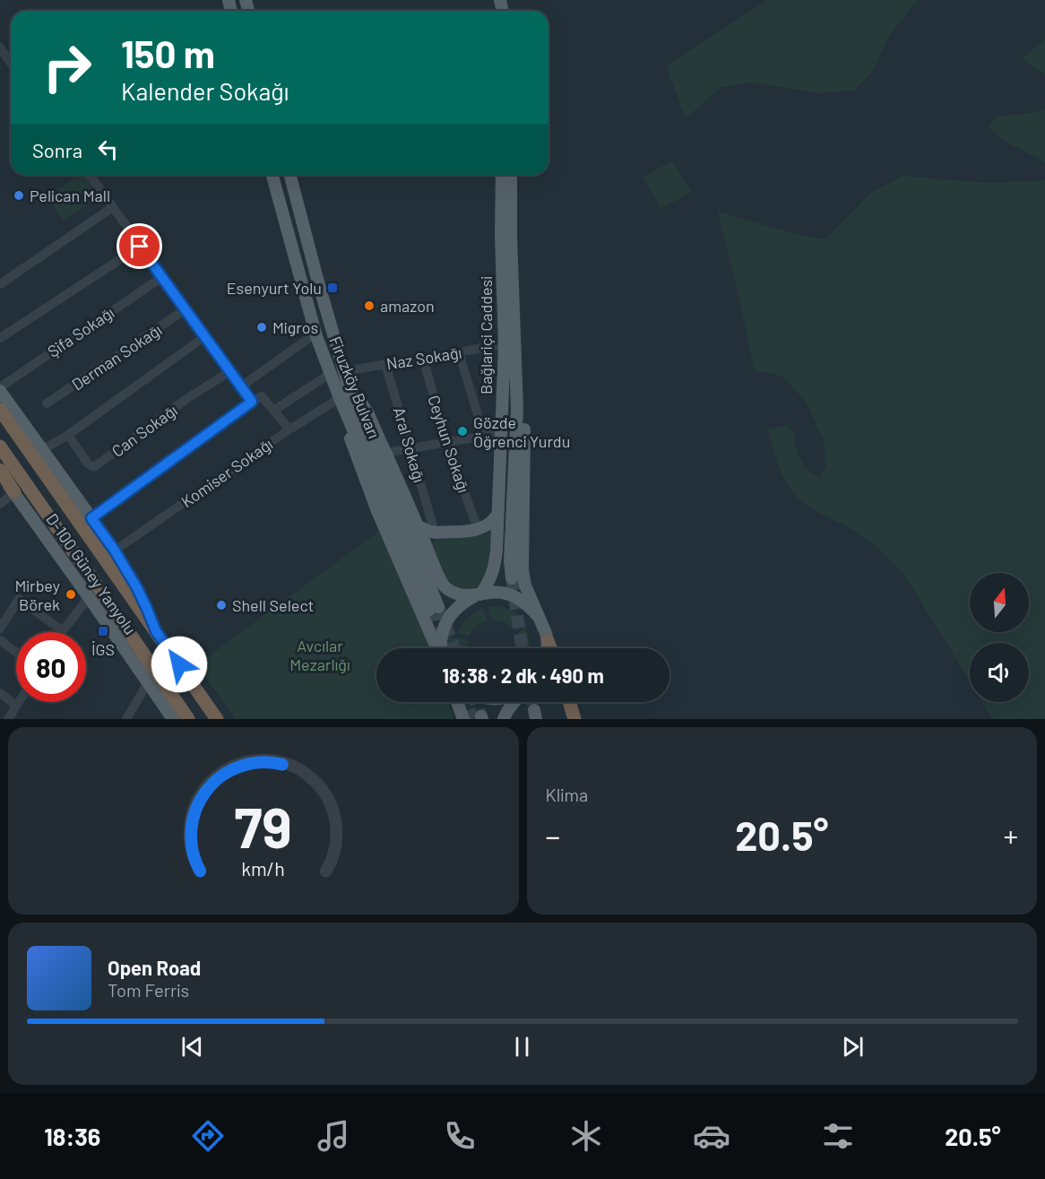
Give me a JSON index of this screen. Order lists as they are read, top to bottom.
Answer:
{
  "streets": {
    "main road": ["Bağlariçi Caddesi", "Firuzköy Bulvarı", "D-100 Güney Yanyolu"],
    "street": [
      "Şifa Sokağı",
      "Derman Sokağı",
      "Naz Sokağı",
      "Can Sokağı",
      "Ceyhun Sokağı",
      "Aral Sokağı",
      "Komiser Sokağı"
    ]
  },
  "crossings": [
    ["Bağlariçi Caddesi", "Naz Sokağı"],
    ["Naz Sokağı", "Firuzköy Bulvarı"],
    ["Naz Sokağı", "Ceyhun Sokağı"],
    ["Naz Sokağı", "Aral Sokağı"],
    ["Firuzköy Bulvarı", "Komiser Sokağı"]
  ],
  "parks": ["Avcılar Mezarlığı"],
  "places": {
    "other": [
      "Pelican Mall",
      "amazon",
      "Migros",
      "Gözde Öğrenci Yurdu",
      "Mirbey Börek",
      "Shell Select"
    ],
    "transit": ["Esenyurt Yolu", "İGS"]
  },
  "north": "top",
  "page": {
    "turn": ["150 m", "Kalender Sokağı"],
    "then": "Sonra",
    "limit": "80",
    "trip": "18:38 · 2 dk · 490 m",
    "tile": "Klima",
    "heat": ["−", "20.5°", "+"],
    "song": ["Open Road", "Tom Ferris"],
    "tabs": ["18:36", "20.5°"],
    "gauge": ["79", "km/h"]
  }
}
